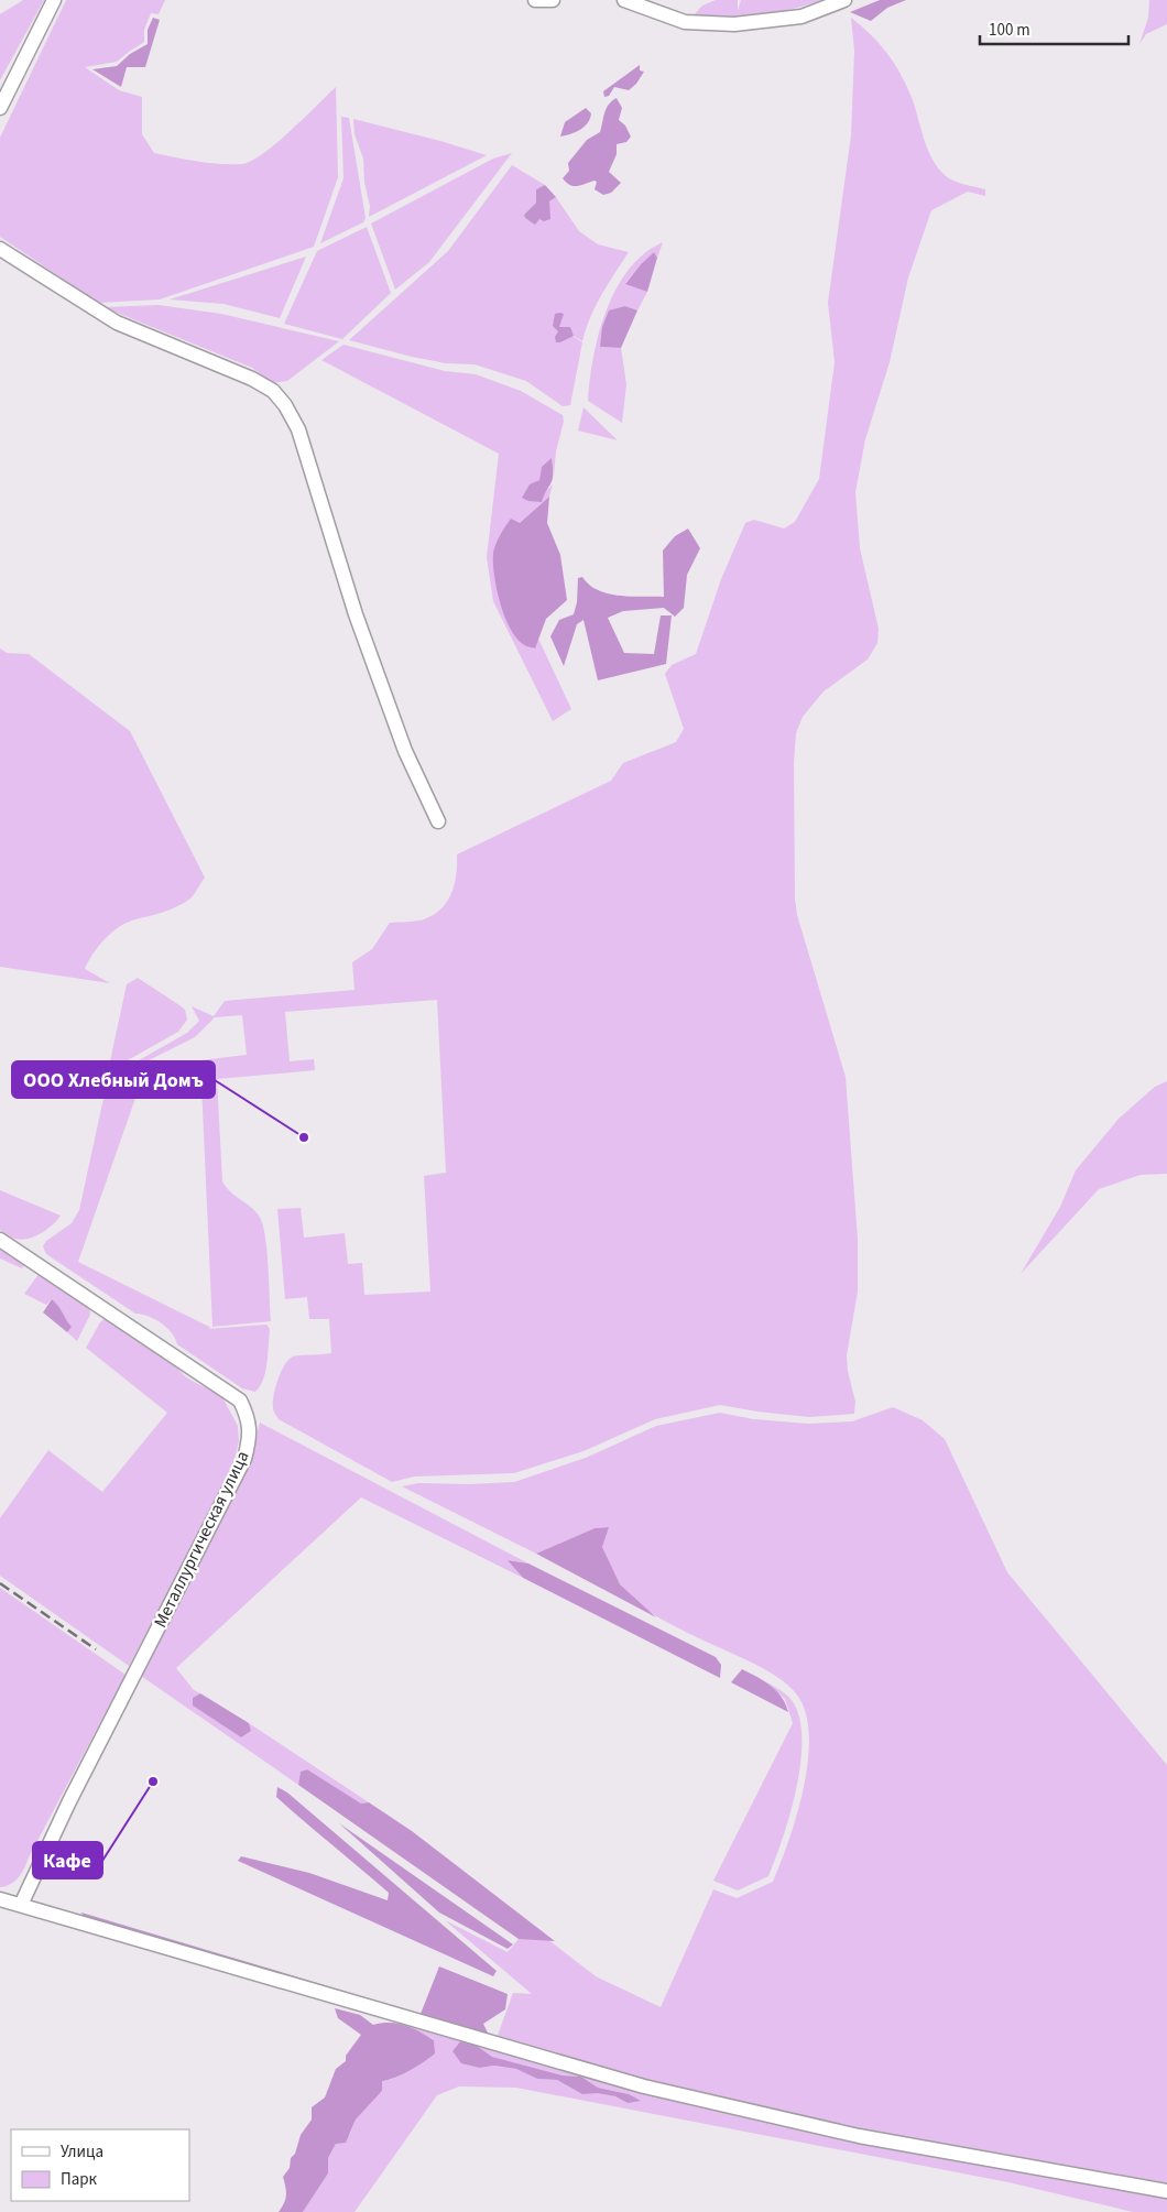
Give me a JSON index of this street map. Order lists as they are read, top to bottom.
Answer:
{
  "streets": {
    "street": ["Металлургическая улица"]
  },
  "places": ["ООО Хлебный Домъ", "Кафе"],
  "legend": ["Улица", "Парк"],
  "scale_bar": "100 m"
}
